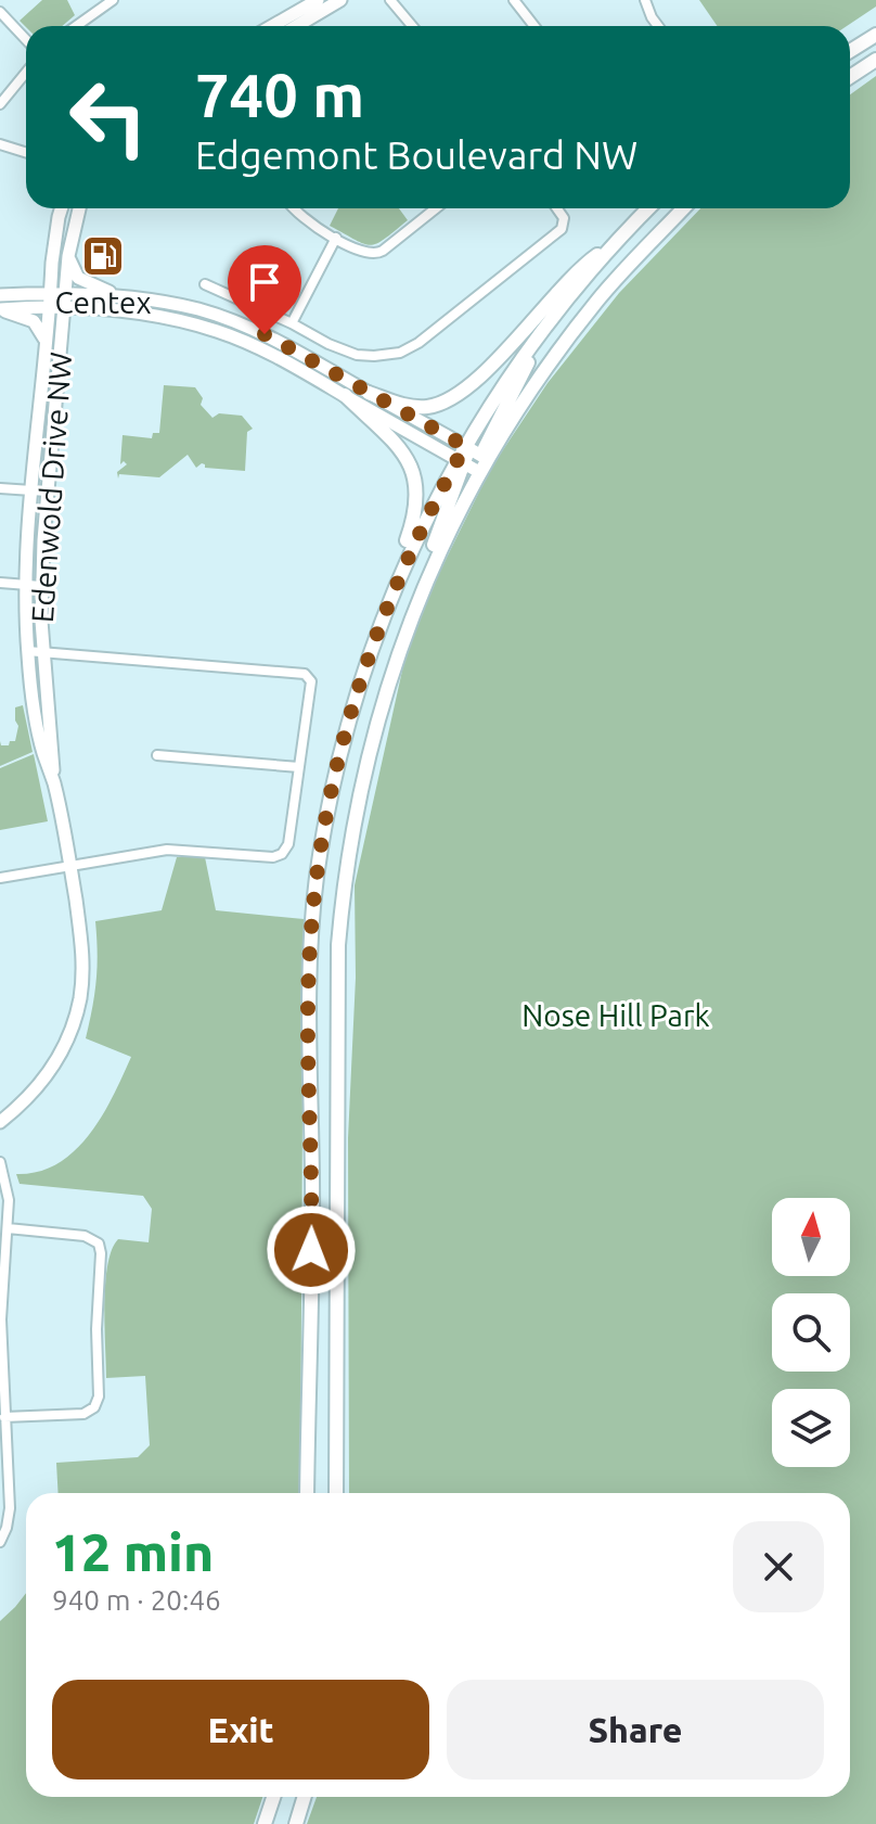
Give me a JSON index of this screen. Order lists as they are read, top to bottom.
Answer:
{
  "streets": {
    "street": ["Edenwold Drive NW"]
  },
  "parks": ["Nose Hill Park"],
  "places": {
    "fuel station": ["Centex"]
  },
  "north": "top",
  "page": {
    "turn": ["740 m", "Edgemont Boulevard NW"],
    "heading": ["12 min", "940 m · 20:46"],
    "buttons": ["Exit", "Share"]
  }
}
